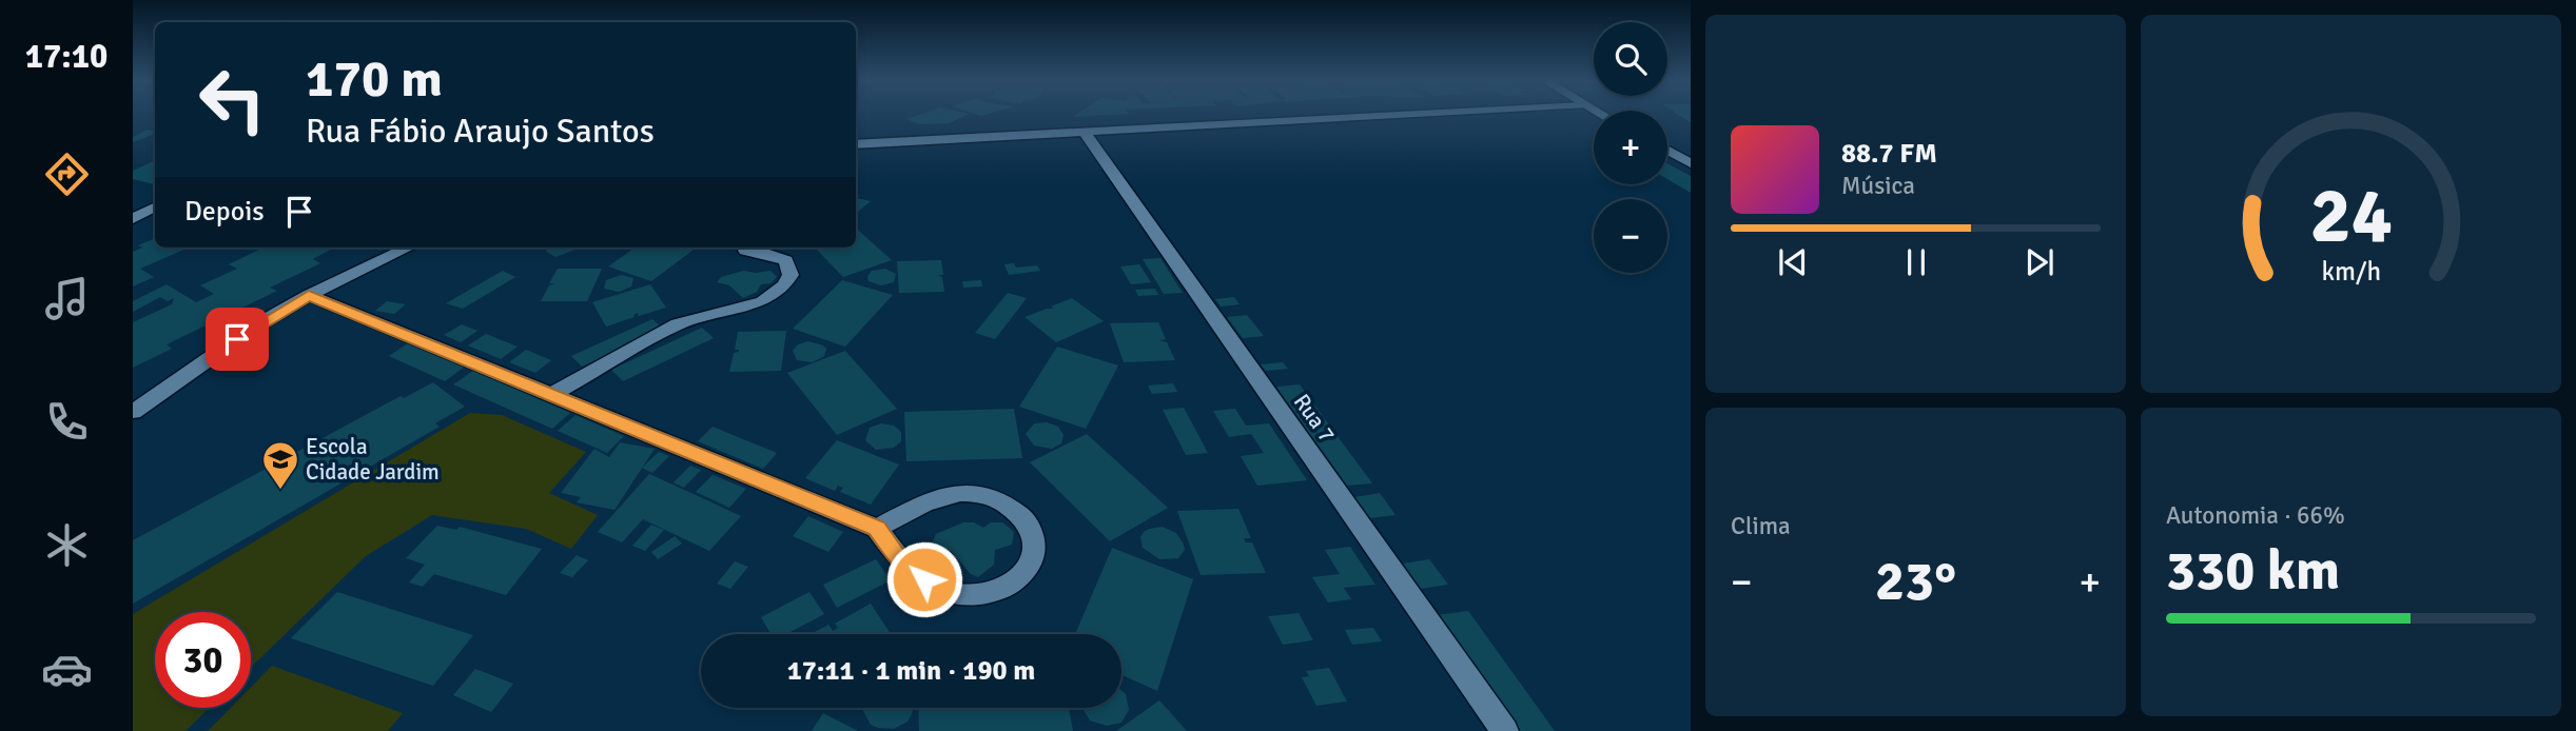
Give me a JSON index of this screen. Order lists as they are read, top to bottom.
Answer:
{
  "streets": {
    "street": ["Rua 7"]
  },
  "places": {
    "school or university": ["Escola Cidade Jardim"]
  },
  "page": {
    "tabs": "17:10",
    "map_buttons": ["+", "−"],
    "turn": ["170 m", "Rua Fábio Araujo Santos"],
    "song": ["88.7 FM", "Música"],
    "then": "Depois",
    "tile": [
      "Clima",
      ["Autonomia · 66%", "330 km"]
    ],
    "heat": ["−", "23°", "+"],
    "limit": "30",
    "trip": "17:11 · 1 min · 190 m",
    "gauge": ["24", "km/h"]
  }
}
